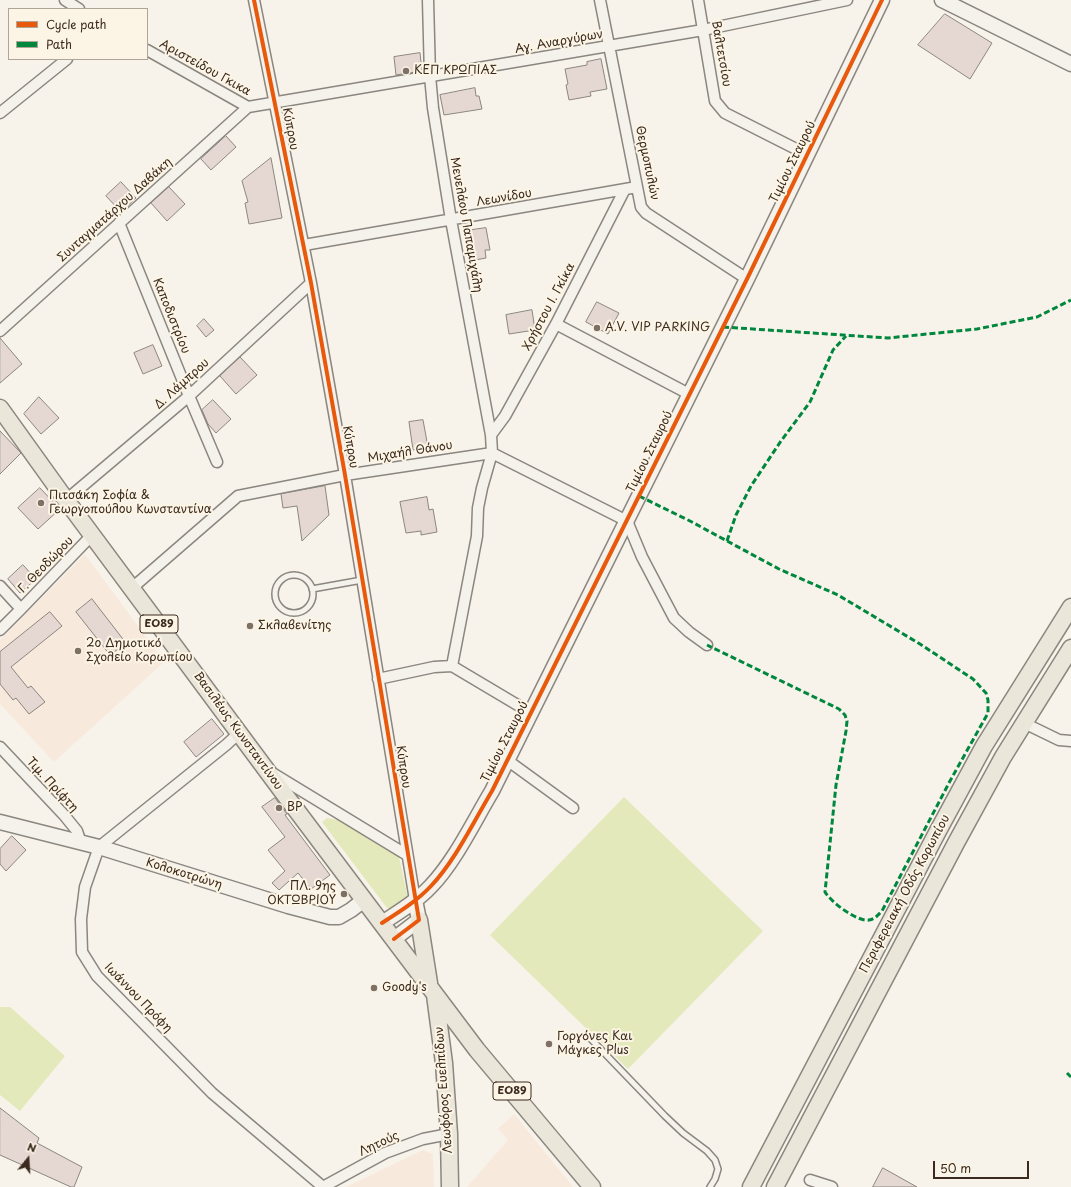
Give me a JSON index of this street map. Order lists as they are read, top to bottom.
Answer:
{
  "streets": {
    "main road": [
      "ΕΟ89",
      "Βασιλέως Κωνσταντίνου",
      "Περιφερειακή Οδός Κορωπίου",
      "Λεωφόρος Ευελπίδων"
    ],
    "street": [
      "Αγ. Αναργύρων",
      "Βαλτετσίου",
      "Αριστείδου Γκικα",
      "Κύπρου",
      "Τιμίου Σταυρού",
      "Θερμοπυλών",
      "Λεωνίδου",
      "Συνταγματάρχου Δαβάκη",
      "Μενελάου Παπαμιχάλη",
      "Χρήστου Ι. Γκίκα",
      "Καποδιστρίου",
      "Δ. Λάμπρου",
      "Μιχαήλ Θάνου",
      "Γ. Θεοδώρου",
      "Τιμ. Πρίφτη",
      "Κολοκοτρώνη",
      "Ιωάννου Πρόφη",
      "Λητούς"
    ]
  },
  "crossings": [
    ["Αγ. Αναργύρων", "Βαλτετσίου"],
    ["Αγ. Αναργύρων", "Αριστείδου Γκικα"],
    ["Αγ. Αναργύρων", "Κύπρου"],
    ["Αγ. Αναργύρων", "Θερμοπυλών"],
    ["Αγ. Αναργύρων", "Μενελάου Παπαμιχάλη"],
    ["Βαλτετσίου", "Τιμίου Σταυρού"],
    ["Αριστείδου Γκικα", "Κύπρου"],
    ["Αριστείδου Γκικα", "Συνταγματάρχου Δαβάκη"],
    ["Κύπρου", "Τιμίου Σταυρού"],
    ["Κύπρου", "Λεωνίδου"],
    ["Κύπρου", "Δ. Λάμπρου"],
    ["Κύπρου", "Μιχαήλ Θάνου"],
    ["Τιμίου Σταυρού", "Θερμοπυλών"],
    ["Τιμίου Σταυρού", "Βασιλέως Κωνσταντίνου"],
    ["Θερμοπυλών", "Λεωνίδου"],
    ["Λεωνίδου", "Μενελάου Παπαμιχάλη"],
    ["Λεωνίδου", "Χρήστου Ι. Γκίκα"],
    ["Συνταγματάρχου Δαβάκη", "Καποδιστρίου"],
    ["Μενελάου Παπαμιχάλη", "Χρήστου Ι. Γκίκα"],
    ["Μενελάου Παπαμιχάλη", "Μιχαήλ Θάνου"],
    ["Καποδιστρίου", "Δ. Λάμπρου"],
    ["Δ. Λάμπρου", "Βασιλέως Κωνσταντίνου"],
    ["Μιχαήλ Θάνου", "Βασιλέως Κωνσταντίνου"],
    ["Γ. Θεοδώρου", "Βασιλέως Κωνσταντίνου"],
    ["ΕΟ89", "Βασιλέως Κωνσταντίνου"],
    ["ΕΟ89", "Λεωφόρος Ευελπίδων"],
    ["Βασιλέως Κωνσταντίνου", "Κολοκοτρώνη"],
    ["Βασιλέως Κωνσταντίνου", "Λεωφόρος Ευελπίδων"],
    ["Τιμ. Πρίφτη", "Κολοκοτρώνη"],
    ["Κολοκοτρώνη", "Ιωάννου Πρόφη"],
    ["Ιωάννου Πρόφη", "Λητούς"],
    ["Λεωφόρος Ευελπίδων", "Λητούς"]
  ],
  "places": [
    "ΚΕΠ ΚΡΩΠΙΑΣ",
    "A.V. VIP PARKING",
    "Πιτσάκη Σοφία & Γεωργοπούλου Κωνσταντίνα",
    "Σκλαβενίτης",
    "2ο Δημοτικό Σχολείο Κορωπίου",
    "BP",
    "ΠΛ. 9ης ΟΚΤΩΒΡΙΟΥ",
    "Goody's",
    "Γοργόνες Και Μάγκες Plus"
  ],
  "legend": ["Cycle path", "Path"],
  "scale_bar": "50 m",
  "north": "top"
}
